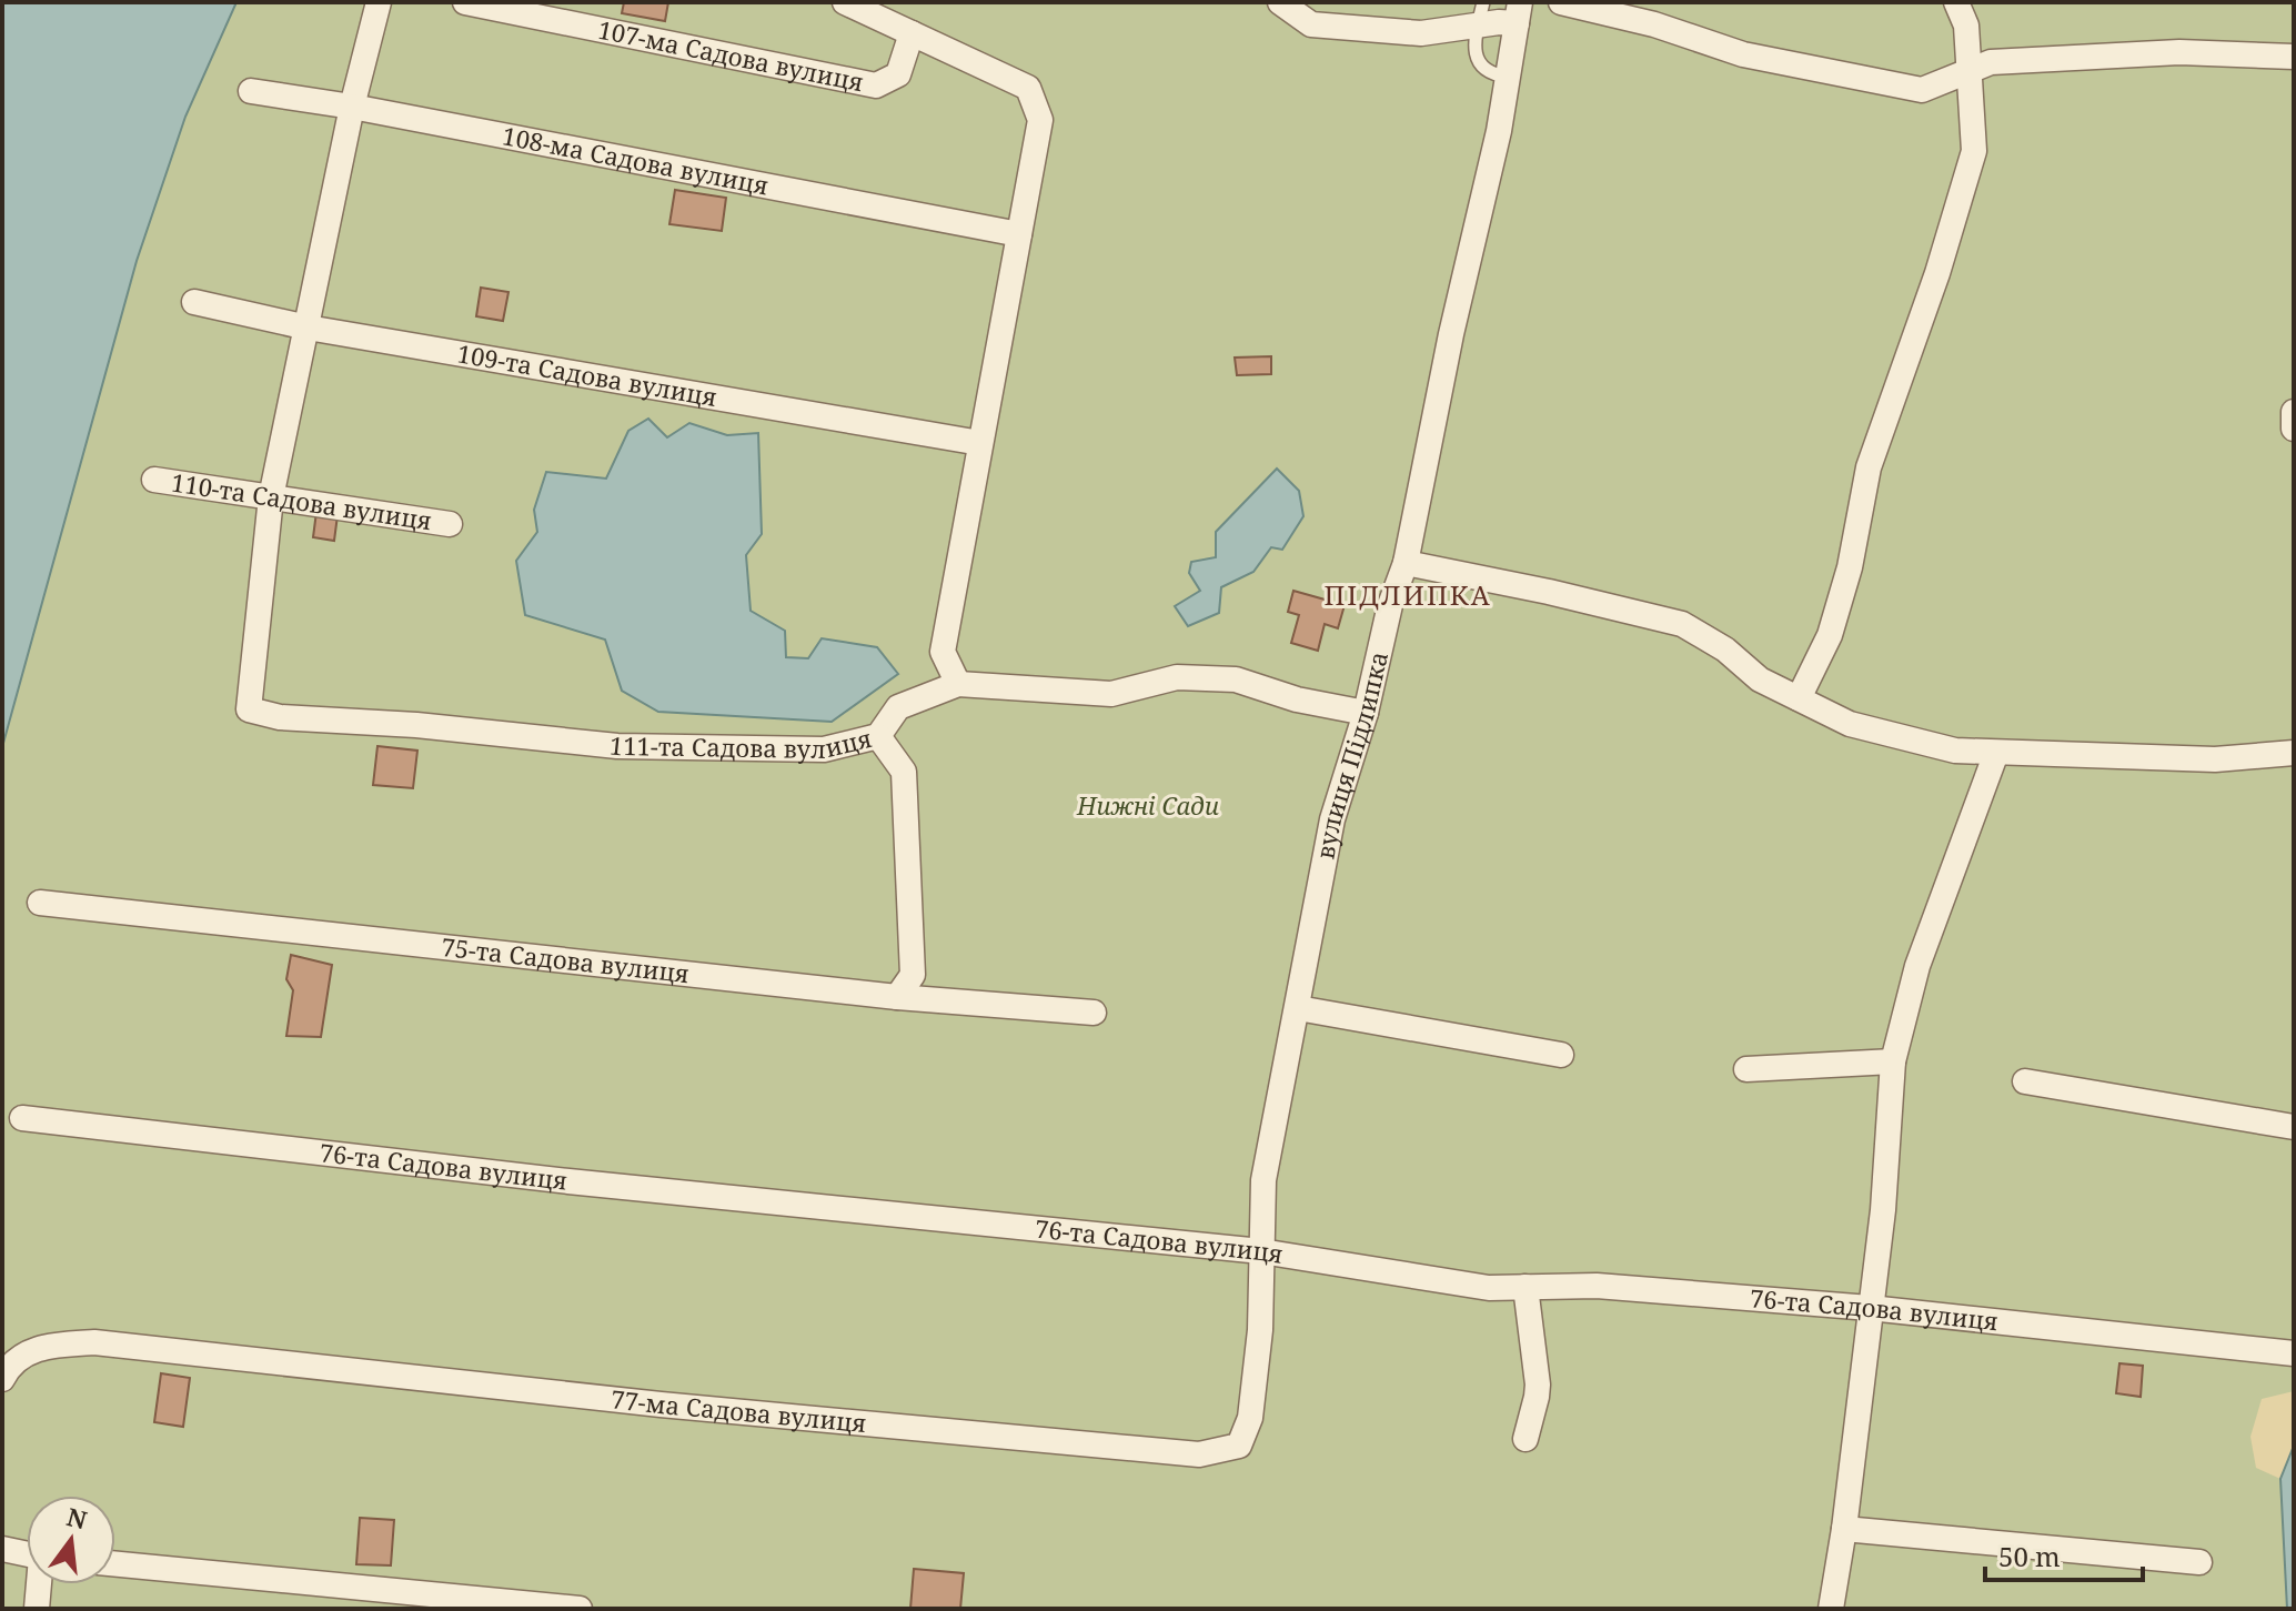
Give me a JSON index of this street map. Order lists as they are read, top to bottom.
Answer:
{
  "streets": {
    "street": [
      "107-ма Садова вулиця",
      "108-ма Садова вулиця",
      "109-та Садова вулиця",
      "110-та Садова вулиця",
      "111-та Садова вулиця",
      "вулиця Підлипка",
      "75-та Садова вулиця",
      "76-та Садова вулиця",
      "77-ма Садова вулиця"
    ]
  },
  "crossings": [
    ["110-та Садова вулиця", "111-та Садова вулиця"],
    ["111-та Садова вулиця", "вулиця Підлипка"],
    ["вулиця Підлипка", "76-та Садова вулиця"],
    ["вулиця Підлипка", "77-ма Садова вулиця"],
    ["76-та Садова вулиця", "77-ма Садова вулиця"]
  ],
  "districts": ["ПІДЛИПКА"],
  "parks": ["Нижні Сади"],
  "scale_bar": "50 m",
  "north": "top"
}
